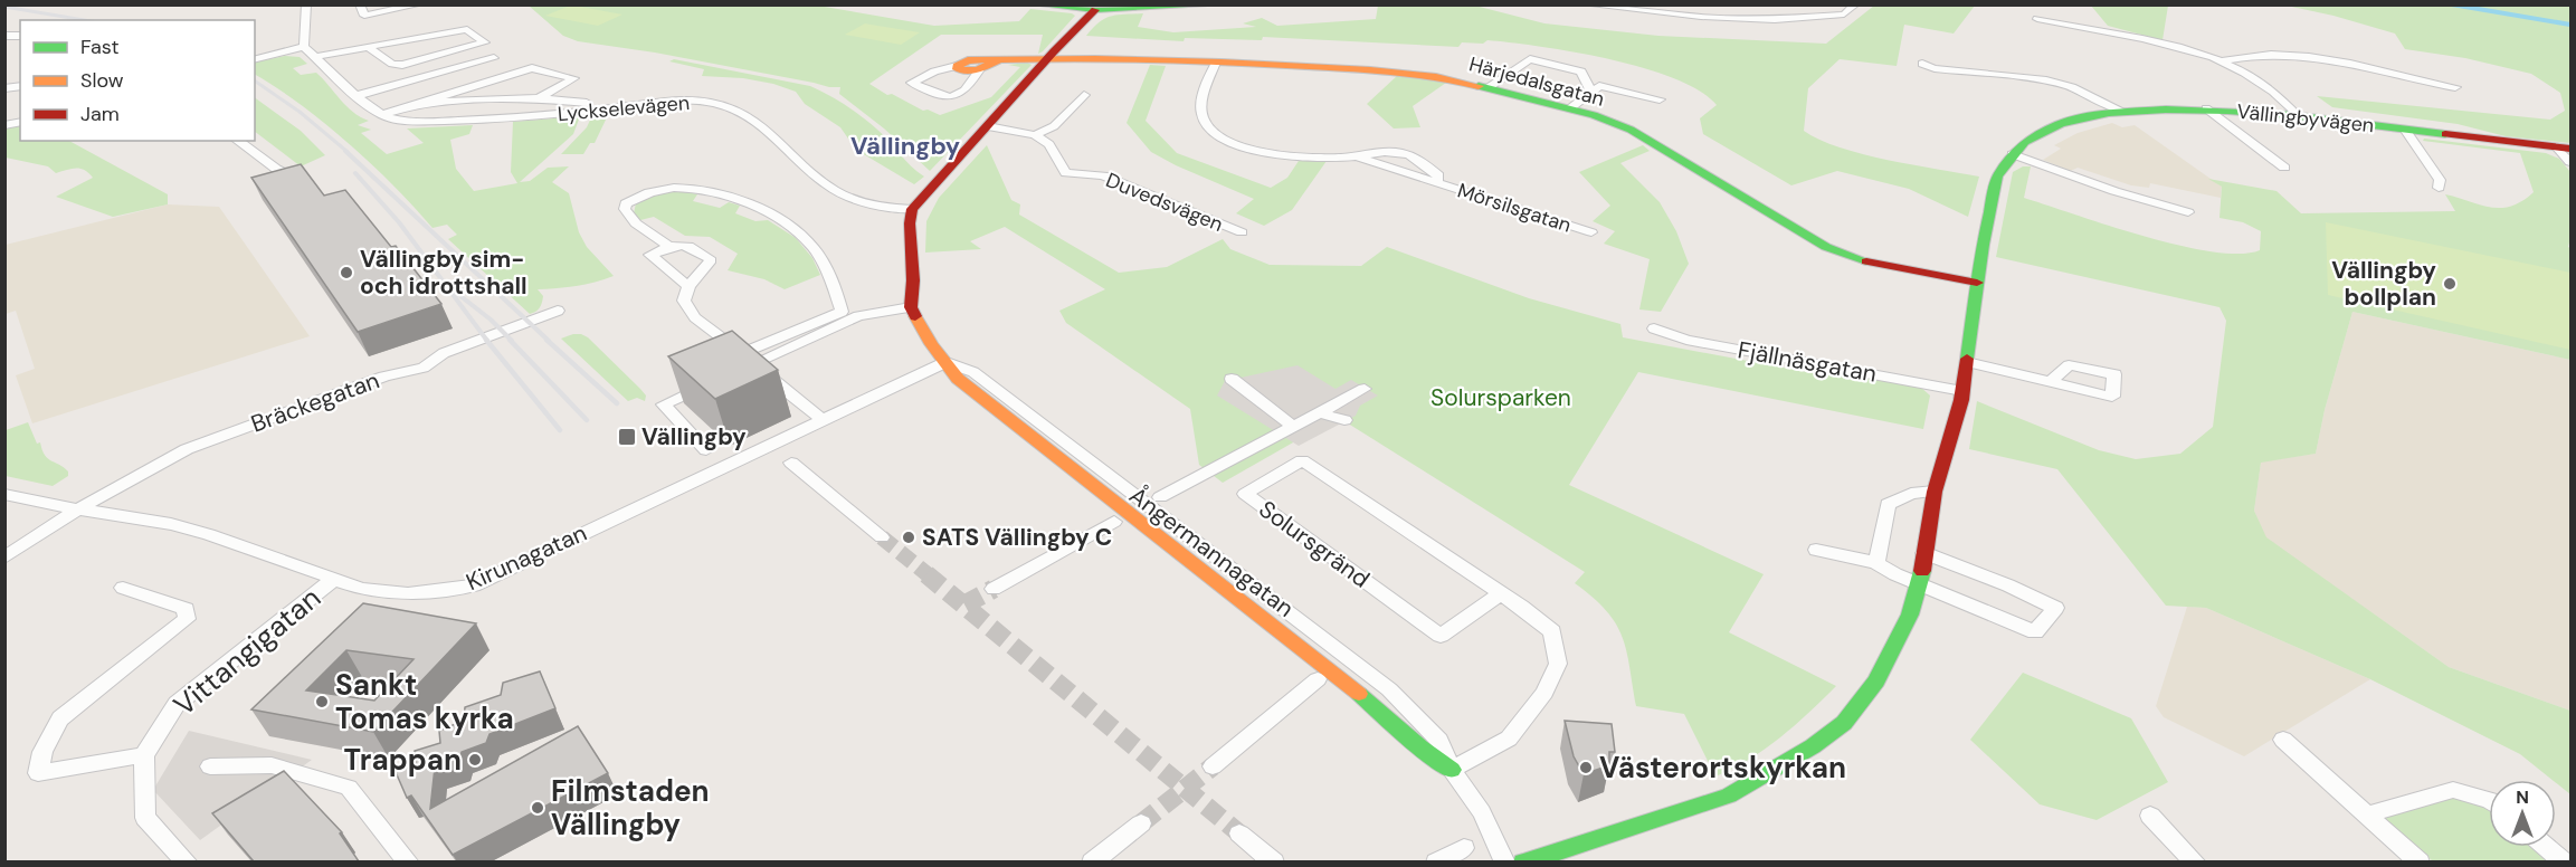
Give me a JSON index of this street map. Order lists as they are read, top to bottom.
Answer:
{
  "streets": {
    "street": [
      "Härjedalsgatan",
      "Lyckselevägen",
      "Vällingbyvägen",
      "Duvedsvägen",
      "Mörsilsgatan",
      "Fjällnäsgatan",
      "Bräckegatan",
      "Solursgränd",
      "Ångermannagatan",
      "Kirunagatan",
      "Vittangigatan"
    ]
  },
  "crossings": [
    ["Härjedalsgatan", "Vällingbyvägen"],
    ["Härjedalsgatan", "Mörsilsgatan"],
    ["Vällingbyvägen", "Fjällnäsgatan"],
    ["Bräckegatan", "Kirunagatan"],
    ["Solursgränd", "Ångermannagatan"],
    ["Ångermannagatan", "Kirunagatan"],
    ["Kirunagatan", "Vittangigatan"]
  ],
  "districts": ["Vällingby"],
  "parks": ["Solursparken"],
  "places": {
    "other": [
      "Vällingby sim- och idrottshall",
      "Vällingby bollplan",
      "SATS Vällingby C",
      "Sankt Tomas kyrka",
      "Trappan",
      "Västerortskyrkan",
      "Filmstaden Vällingby"
    ],
    "transit": ["Vällingby"]
  },
  "legend": ["Fast", "Slow", "Jam"],
  "north": "top"
}
